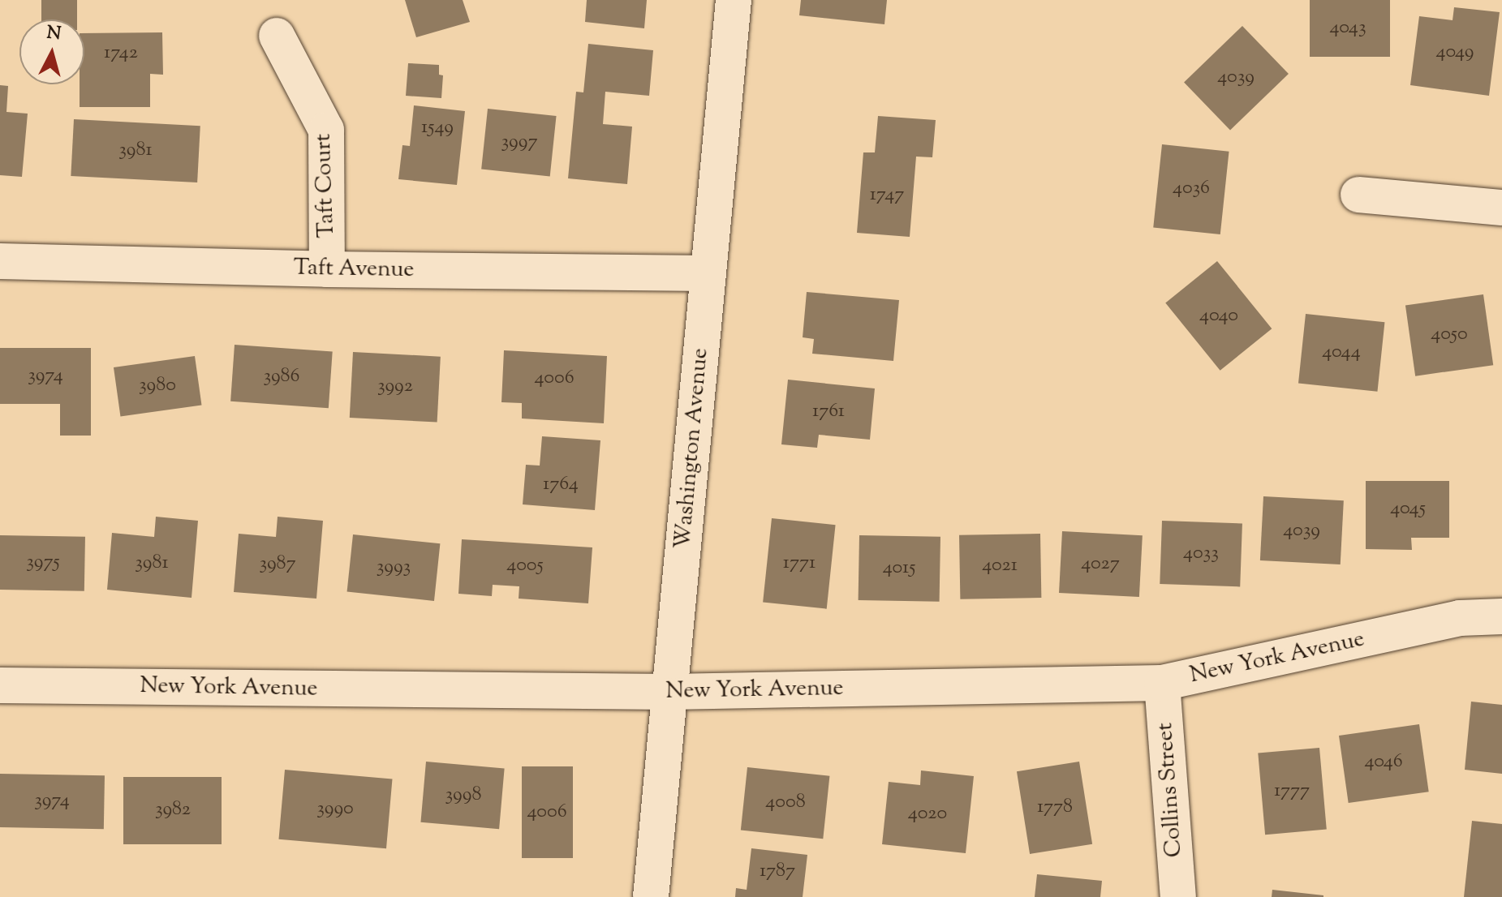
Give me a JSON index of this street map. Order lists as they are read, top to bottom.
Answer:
{
  "streets": {
    "street": [
      "Taft Court",
      "Taft Avenue",
      "Washington Avenue",
      "New York Avenue",
      "Collins Street"
    ]
  },
  "crossings": [
    ["Taft Court", "Taft Avenue"],
    ["Taft Avenue", "Washington Avenue"],
    ["Washington Avenue", "New York Avenue"],
    ["New York Avenue", "Collins Street"]
  ],
  "house_numbers": [
    "4043",
    "4049",
    "1742",
    "4039",
    "1549",
    "3997",
    "3981",
    "4036",
    "1747",
    "4040",
    "4050",
    "4044",
    "3974",
    "3986",
    "4006",
    "3980",
    "3992",
    "1761",
    "1764",
    "4045",
    "4039",
    "4033",
    "3975",
    "3981",
    "1771",
    "3987",
    "4027",
    "4005",
    "4021",
    "3993",
    "4015",
    "4046",
    "1777",
    "3998",
    "3974",
    "4008",
    "1778",
    "3990",
    "3982",
    "4006",
    "4020",
    "1787"
  ],
  "north": "top"
}
